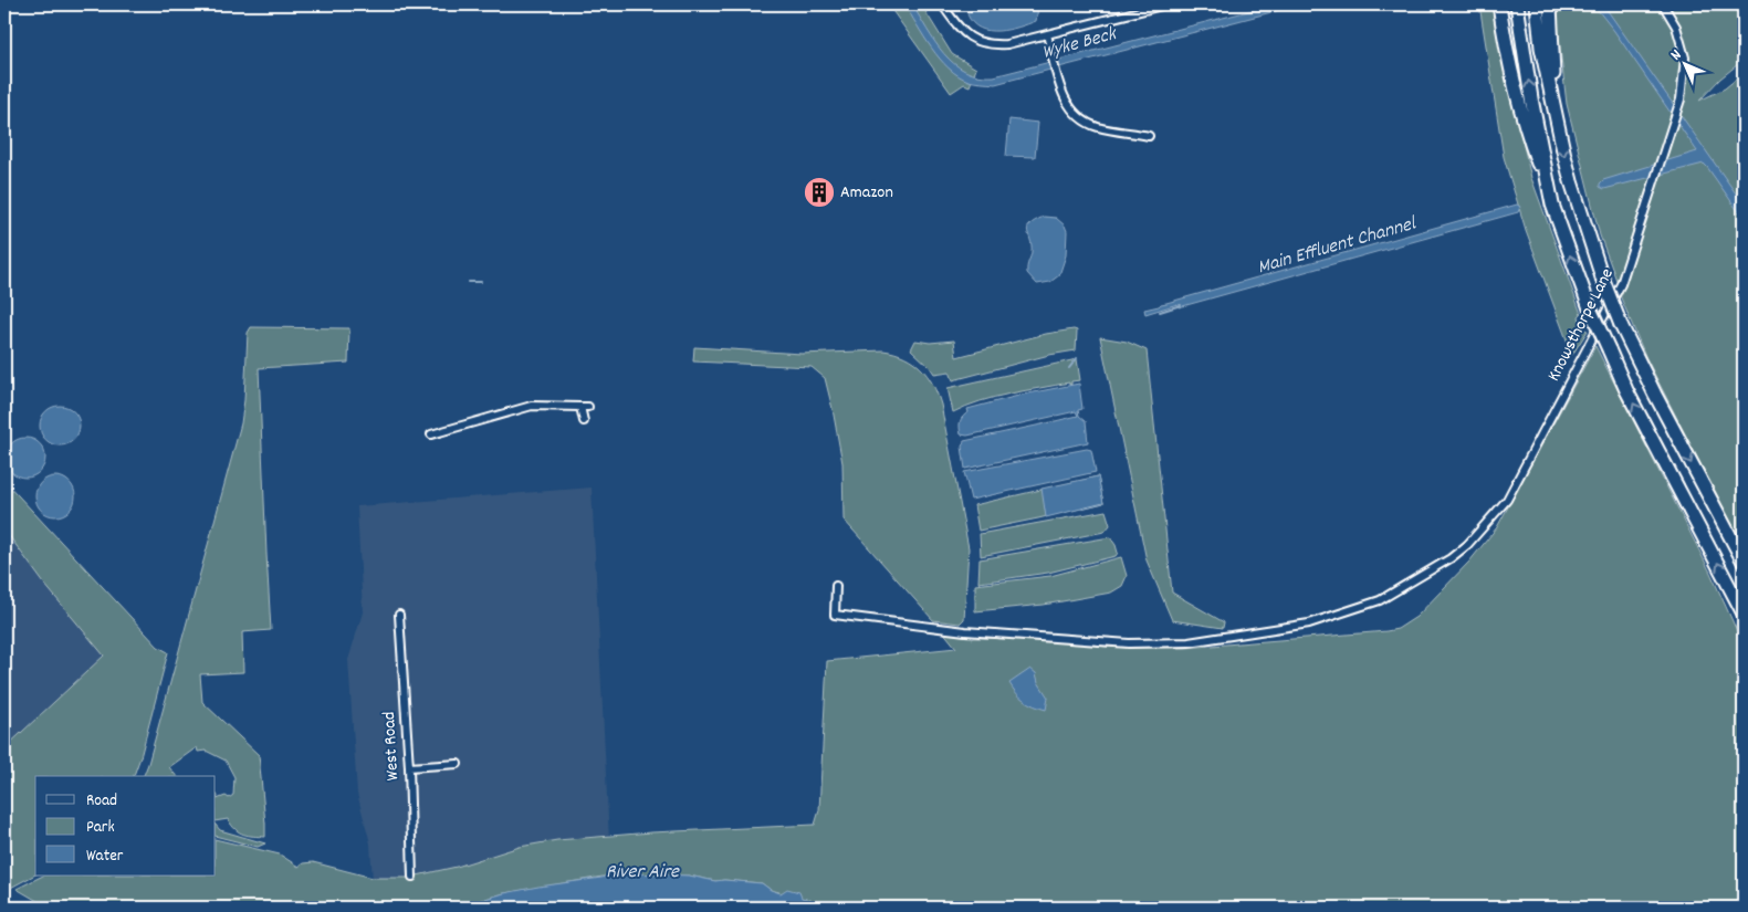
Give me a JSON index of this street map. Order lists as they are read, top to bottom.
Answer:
{
  "streets": {
    "street": ["Knowsthorpe Lane", "West Road"]
  },
  "water": ["Wyke Beck", "Main Effluent Channel", "River Aire"],
  "places": {
    "building": ["Amazon"]
  },
  "legend": ["Road", "Park", "Water"],
  "north": "top left"
}
